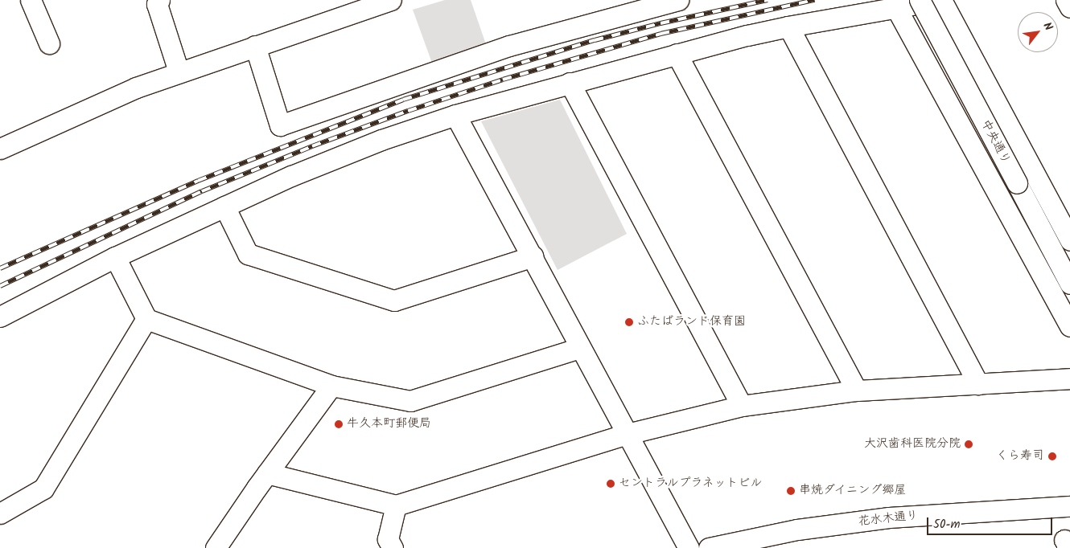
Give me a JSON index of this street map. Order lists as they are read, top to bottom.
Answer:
{
  "streets": {
    "street": ["中央通り", "花水木通り"]
  },
  "places": [
    "ふたばランド保育園",
    "牛久本町郵便局",
    "大沢歯科医院分院",
    "くら寿司",
    "セントラルプラネットビル",
    "串焼ダイニング郷屋"
  ],
  "scale_bar": "50 m",
  "north": "top right"
}
